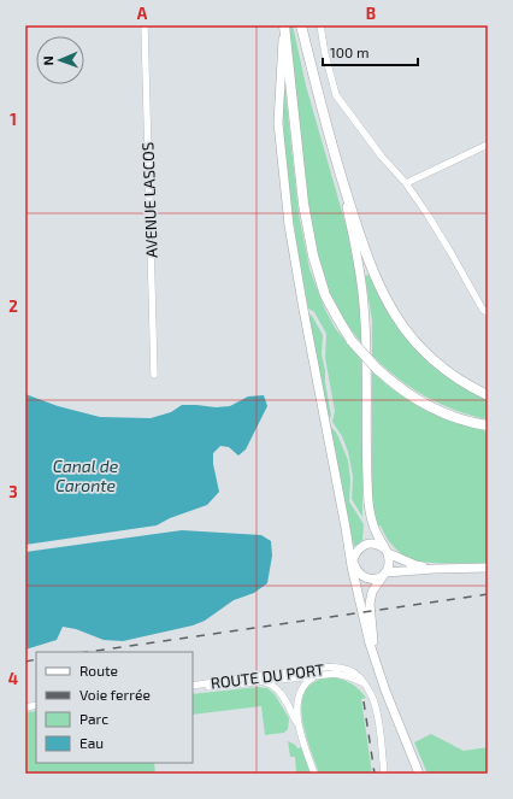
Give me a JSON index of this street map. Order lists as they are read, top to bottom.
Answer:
{
  "streets": {
    "street": ["AVENUE LASCOS", "ROUTE DU PORT"]
  },
  "water": ["Canal de Caronte"],
  "legend": [
    "Route",
    "Voie ferrée",
    "Parc",
    "Eau"
  ],
  "scale_bar": "100 m",
  "north": "left",
  "grid": {
    "columns": ["A", "B"],
    "rows": [
      "1",
      "2",
      "3",
      "4"
    ]
  }
}
